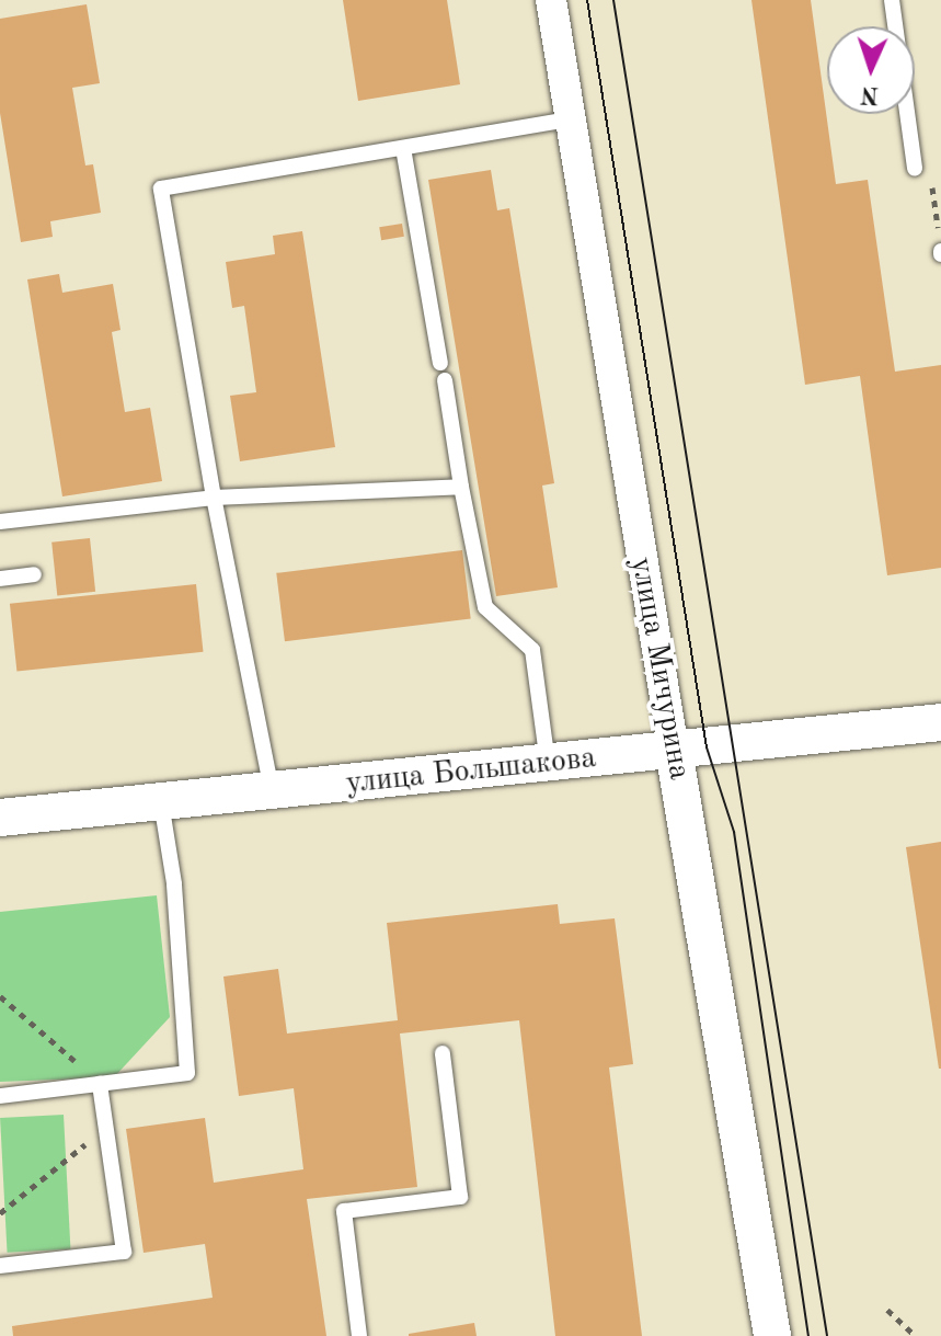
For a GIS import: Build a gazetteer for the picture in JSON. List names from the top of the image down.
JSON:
{
  "streets": {
    "street": ["улица Мичурина", "улица Большакова"]
  },
  "crossings": [
    ["улица Мичурина", "улица Большакова"]
  ],
  "north": "bottom"
}
